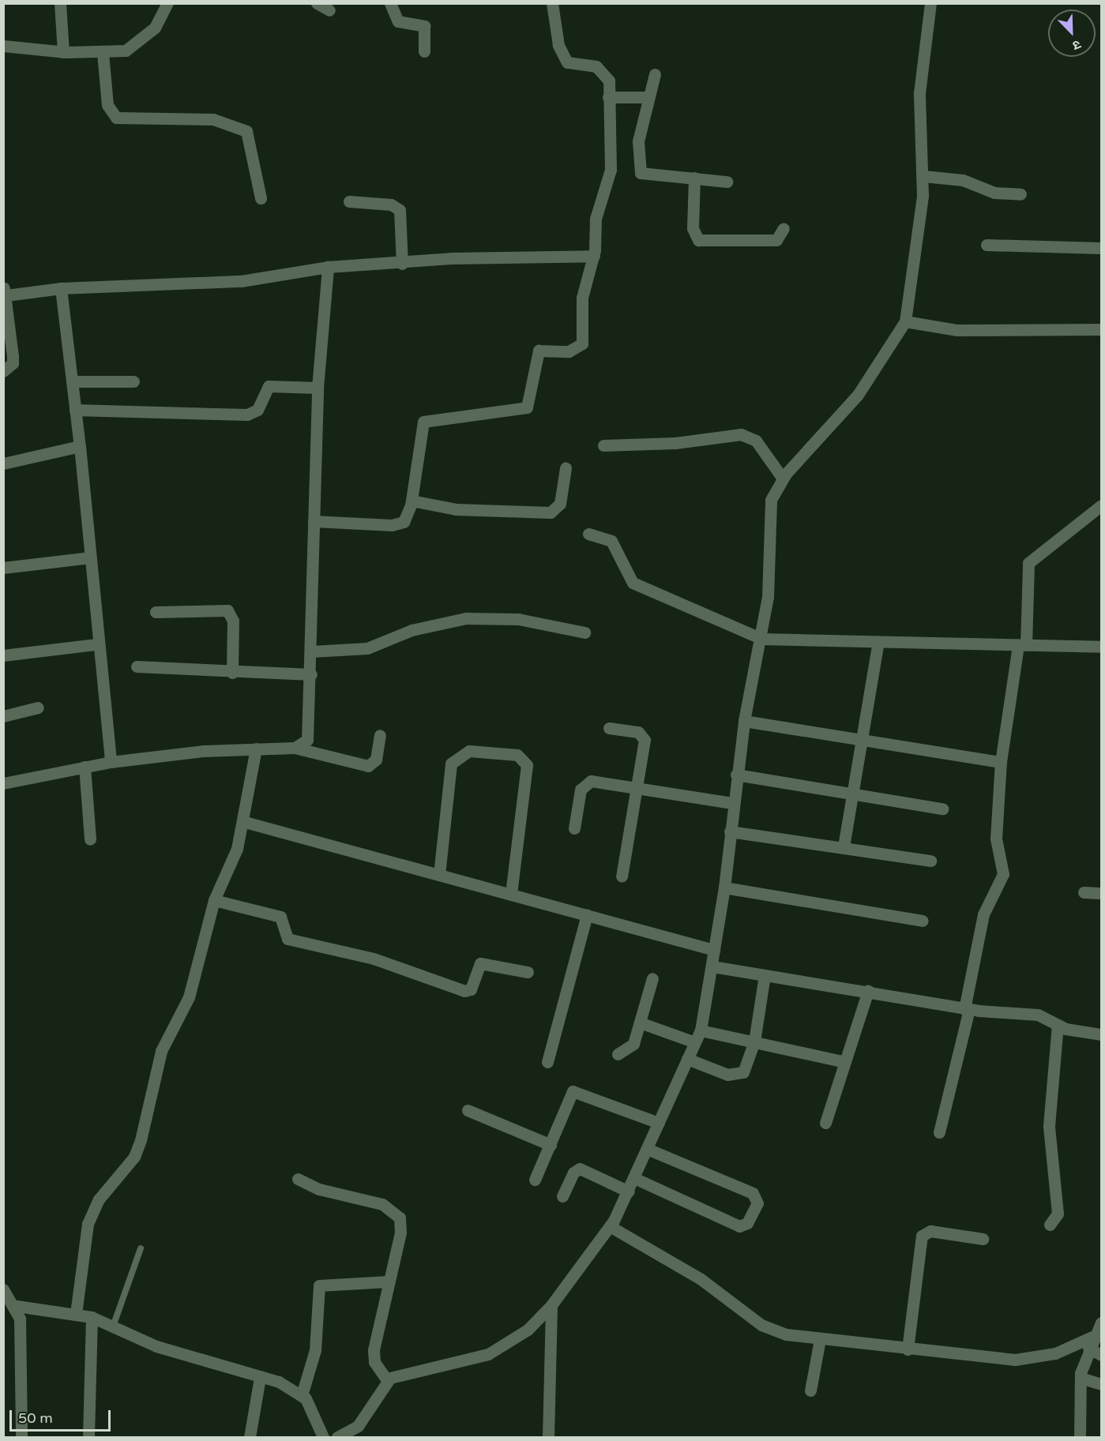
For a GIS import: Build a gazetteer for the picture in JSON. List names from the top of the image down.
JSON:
{
  "scale_bar": "50 m",
  "north": "bottom right"
}
